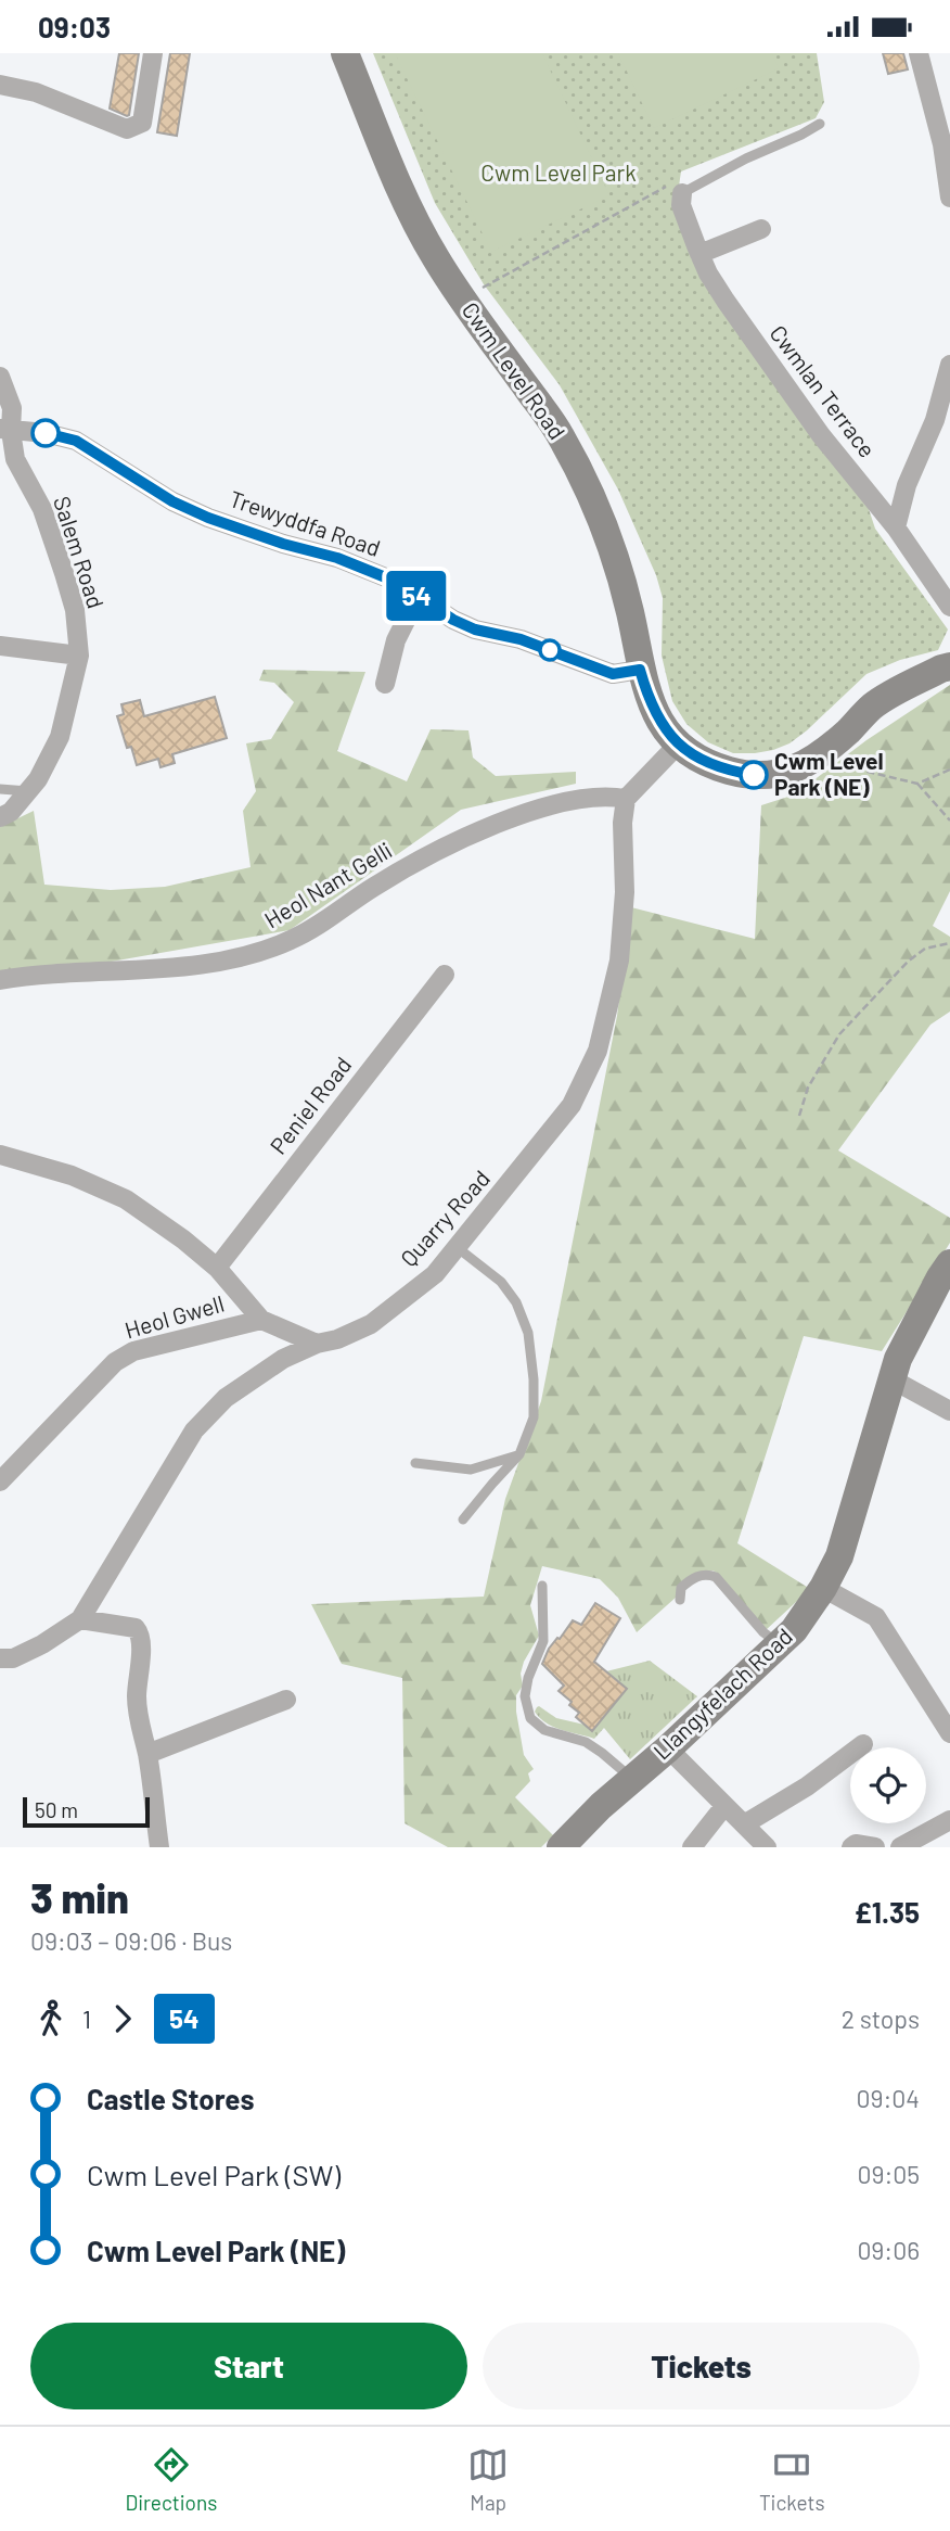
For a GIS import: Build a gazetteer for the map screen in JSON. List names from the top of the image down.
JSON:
{
  "streets": {
    "street": [
      "Cwm Level Road",
      "Cwmlan Terrace",
      "Trewyddfa Road",
      "Salem Road",
      "Heol Nant Gelli",
      "Peniel Road",
      "Quarry Road",
      "Heol Gwell",
      "Llangyfelach Road"
    ]
  },
  "crossings": [
    ["Cwm Level Road", "Trewyddfa Road"],
    ["Trewyddfa Road", "Salem Road"],
    ["Heol Nant Gelli", "Quarry Road"]
  ],
  "parks": ["Cwm Level Park"],
  "places": ["Cwm Level Park (NE)"],
  "lines": ["bus line 54"],
  "scale_bar": "50 m",
  "page": {
    "status": "09:03",
    "on_map": "54",
    "scale": "50 m",
    "heading": ["3 min", "09:03 – 09:06 · Bus", "£1.35"],
    "legs": ["1", "54", "2 stops"],
    "list": [
      {
        "name": "Castle Stores",
        "value": "09:04"
      },
      {
        "name": "Cwm Level Park (SW)",
        "value": "09:05"
      },
      {
        "name": "Cwm Level Park (NE)",
        "value": "09:06"
      }
    ],
    "buttons": ["Start", "Tickets"],
    "tabs": ["Directions", "Map", "Tickets"]
  }
}
